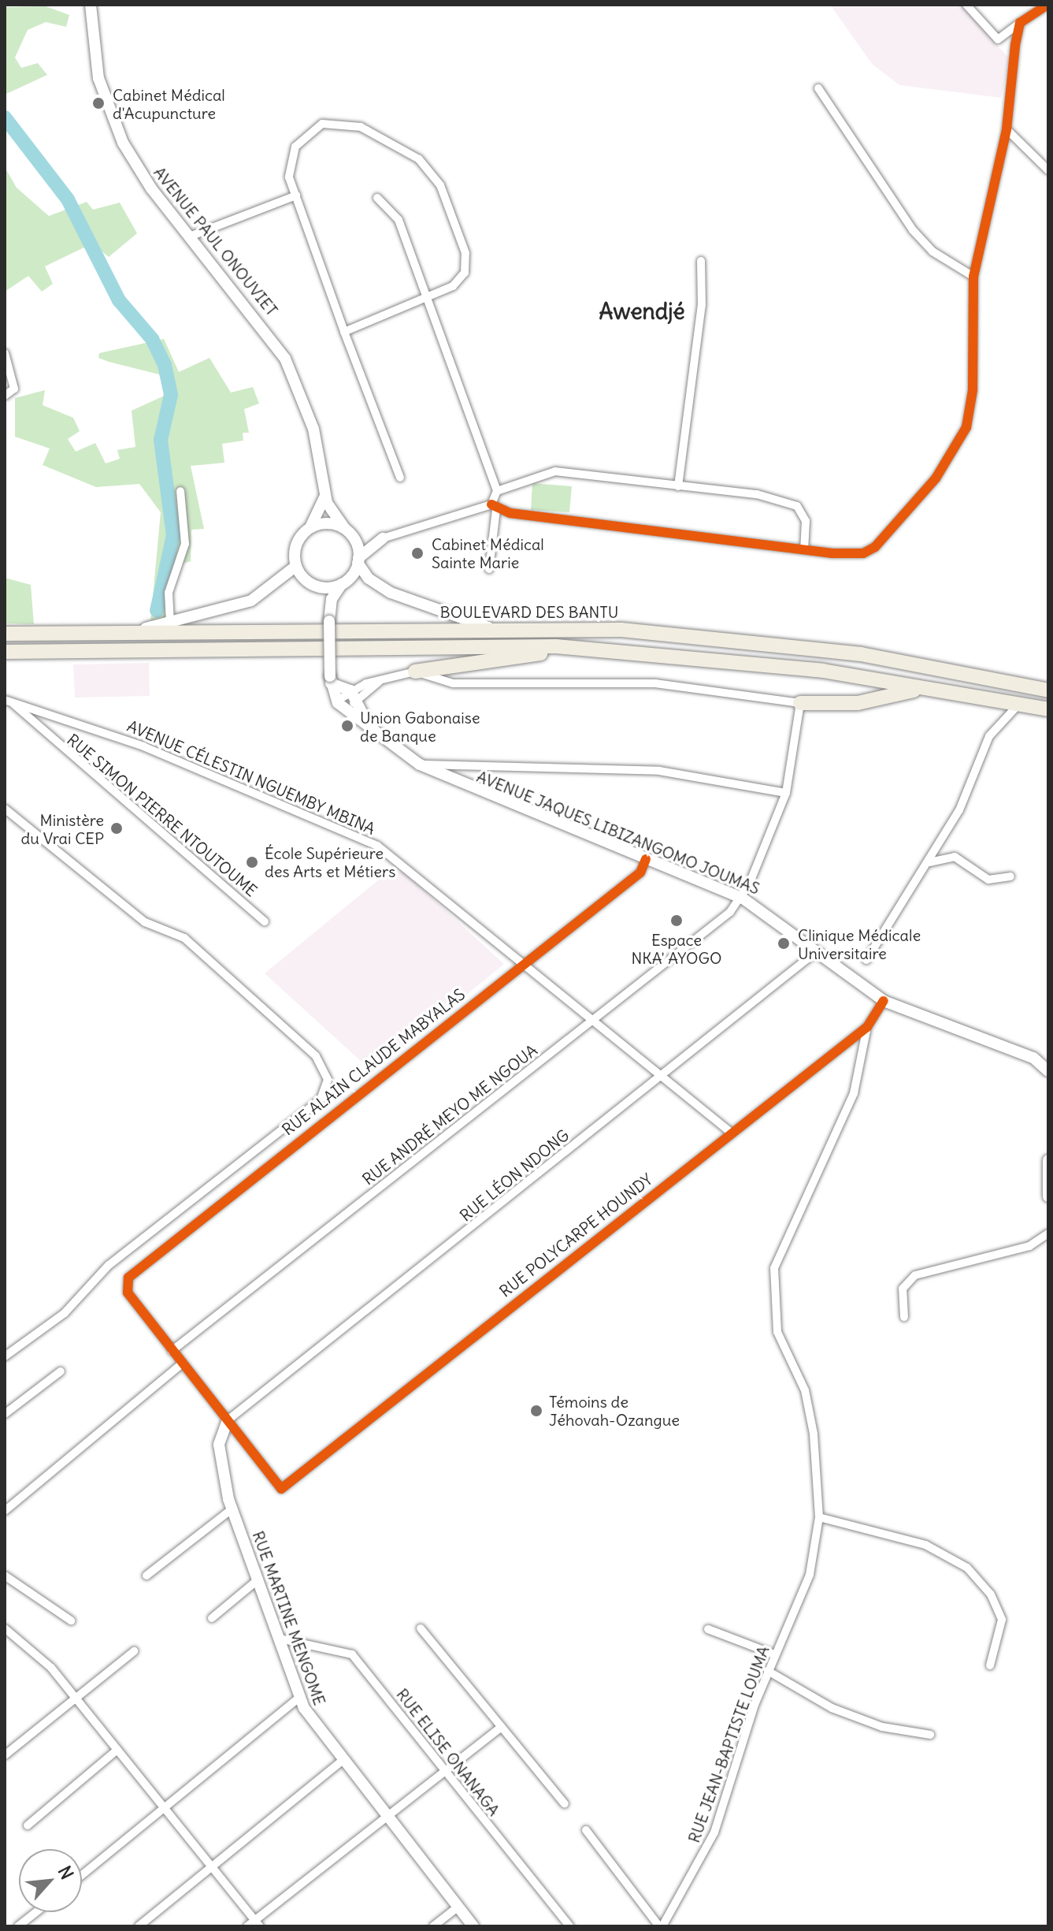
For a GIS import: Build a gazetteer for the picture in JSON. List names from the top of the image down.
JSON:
{
  "streets": {
    "highway": ["BOULEVARD DES BANTU"],
    "main road": ["AVENUE PAUL ONOUVIET", "AVENUE JAQUES LIBIZANGOMO JOUMAS", "RUE MARTINE MENGOME"],
    "street": [
      "AVENUE CÉLESTIN NGUEMBY MBINA",
      "RUE SIMON PIERRE NTOUTOUME",
      "RUE ALAIN CLAUDE MABYALAS",
      "RUE ANDRÉ MEYO ME NGOUA",
      "RUE LÉON NDONG",
      "RUE POLYCARPE HOUNDY",
      "RUE JEAN-BAPTISTE LOUMA",
      "RUE ELISE ONANAGA"
    ]
  },
  "crossings": [
    ["AVENUE CÉLESTIN NGUEMBY MBINA", "RUE SIMON PIERRE NTOUTOUME"],
    ["AVENUE CÉLESTIN NGUEMBY MBINA", "RUE ALAIN CLAUDE MABYALAS"],
    ["AVENUE CÉLESTIN NGUEMBY MBINA", "RUE ANDRÉ MEYO ME NGOUA"],
    ["AVENUE CÉLESTIN NGUEMBY MBINA", "RUE LÉON NDONG"],
    ["AVENUE CÉLESTIN NGUEMBY MBINA", "RUE POLYCARPE HOUNDY"],
    ["AVENUE JAQUES LIBIZANGOMO JOUMAS", "RUE ALAIN CLAUDE MABYALAS"],
    ["AVENUE JAQUES LIBIZANGOMO JOUMAS", "RUE ANDRÉ MEYO ME NGOUA"],
    ["AVENUE JAQUES LIBIZANGOMO JOUMAS", "RUE LÉON NDONG"],
    ["AVENUE JAQUES LIBIZANGOMO JOUMAS", "RUE POLYCARPE HOUNDY"],
    ["RUE ALAIN CLAUDE MABYALAS", "RUE ANDRÉ MEYO ME NGOUA"],
    ["RUE LÉON NDONG", "RUE POLYCARPE HOUNDY"],
    ["RUE LÉON NDONG", "RUE MARTINE MENGOME"],
    ["RUE POLYCARPE HOUNDY", "RUE MARTINE MENGOME"],
    ["RUE POLYCARPE HOUNDY", "RUE JEAN-BAPTISTE LOUMA"],
    ["RUE MARTINE MENGOME", "RUE ELISE ONANAGA"]
  ],
  "districts": ["Awendjé"],
  "places": [
    "Cabinet Médical d'Acupuncture",
    "Cabinet Médical Sainte Marie",
    "Union Gabonaise de Banque",
    "Ministère du Vrai CEP",
    "École Supérieure des Arts et Métiers",
    "Espace NKA' AYOGO",
    "Clinique Médicale Universitaire",
    "Témoins de Jéhovah-Ozangue"
  ],
  "north": "top right"
}
